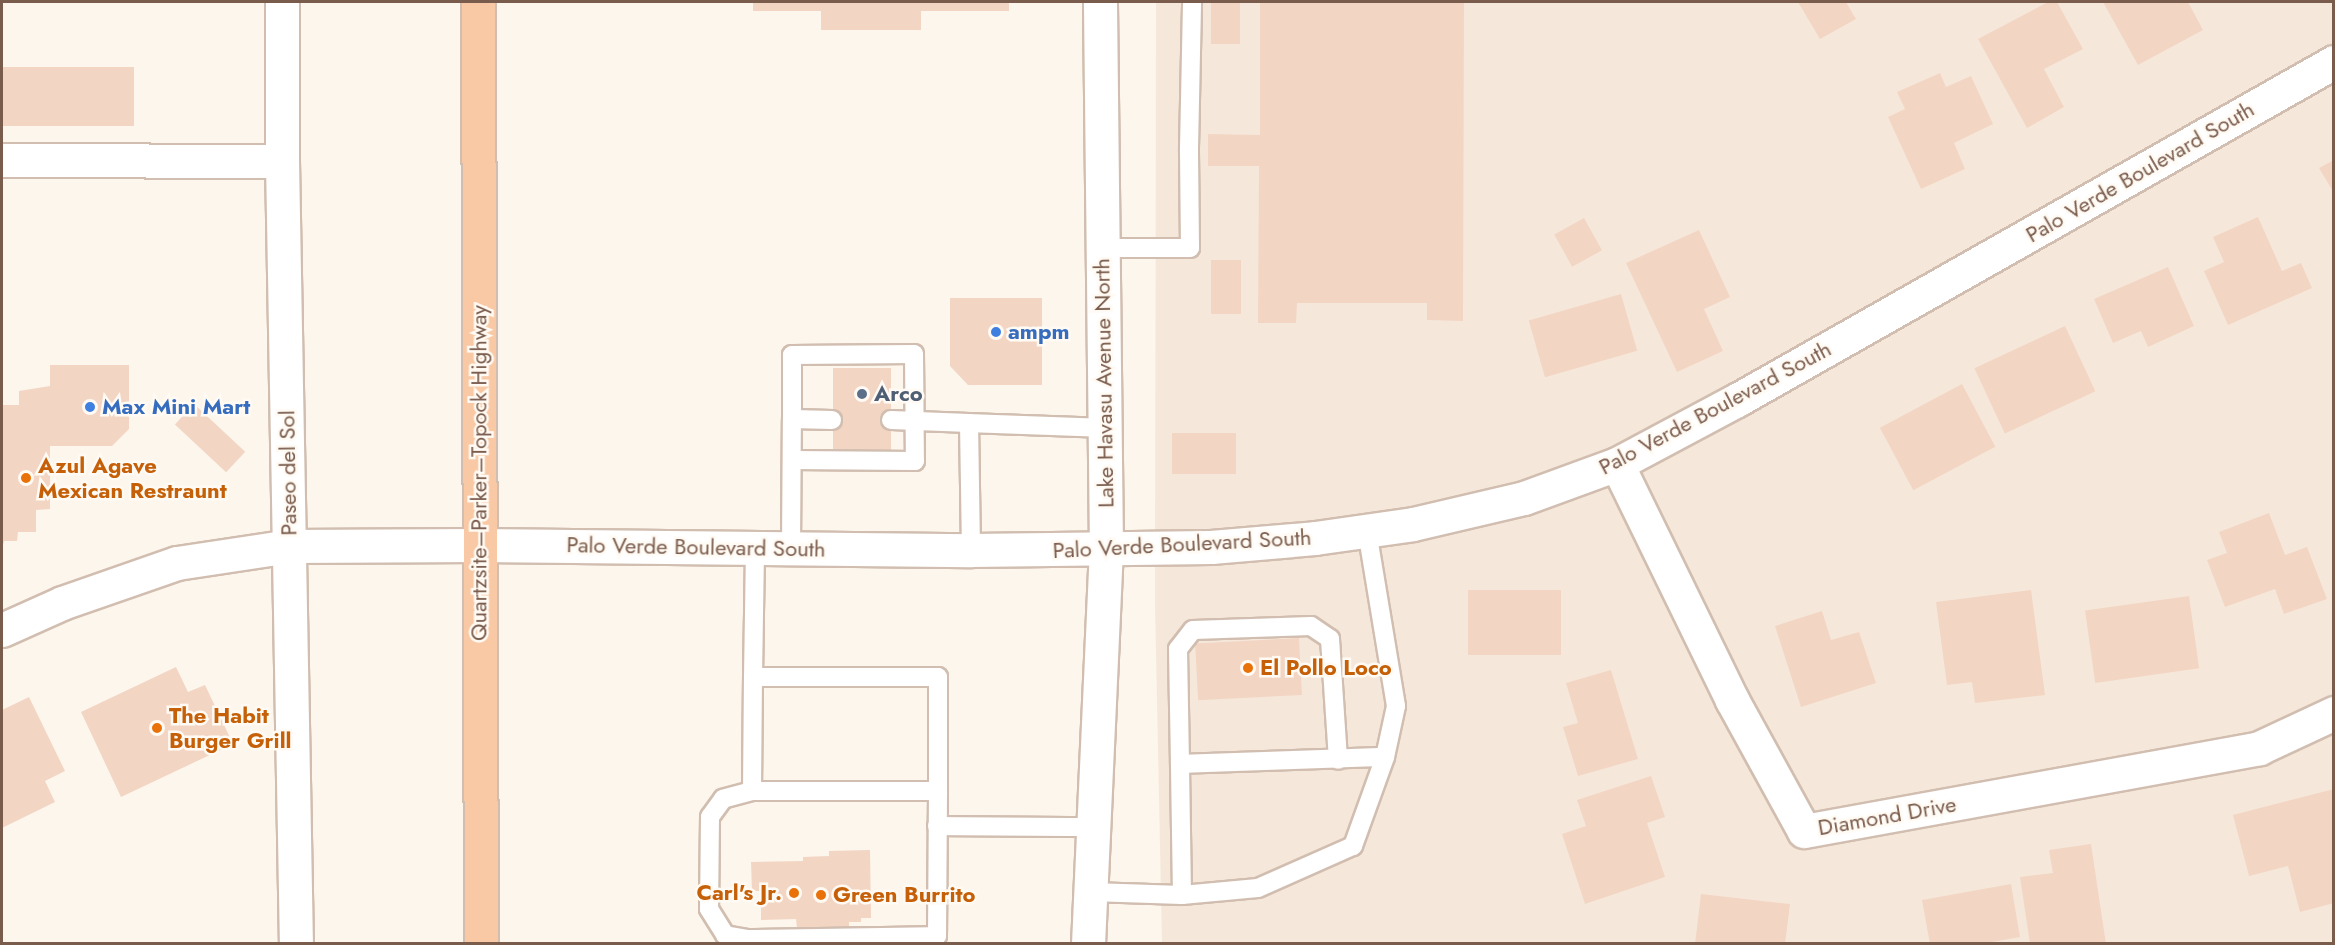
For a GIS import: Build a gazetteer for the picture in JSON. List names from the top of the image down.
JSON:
{
  "streets": {
    "highway": ["Quartzsite–Parker–Topock Highway"],
    "main road": [
      "Palo Verde Boulevard South",
      "Lake Havasu Avenue North",
      "Paseo del Sol",
      "Diamond Drive"
    ]
  },
  "crossings": [
    ["Palo Verde Boulevard South", "Lake Havasu Avenue North"],
    ["Palo Verde Boulevard South", "Paseo del Sol"],
    ["Palo Verde Boulevard South", "Quartzsite–Parker–Topock Highway"],
    ["Palo Verde Boulevard South", "Diamond Drive"]
  ],
  "places": [
    "ampm",
    "Arco",
    "Max Mini Mart",
    "Azul Agave Mexican Restraunt",
    "El Pollo Loco",
    "The Habit Burger Grill",
    "Carl's Jr.",
    "Green Burrito"
  ]
}
